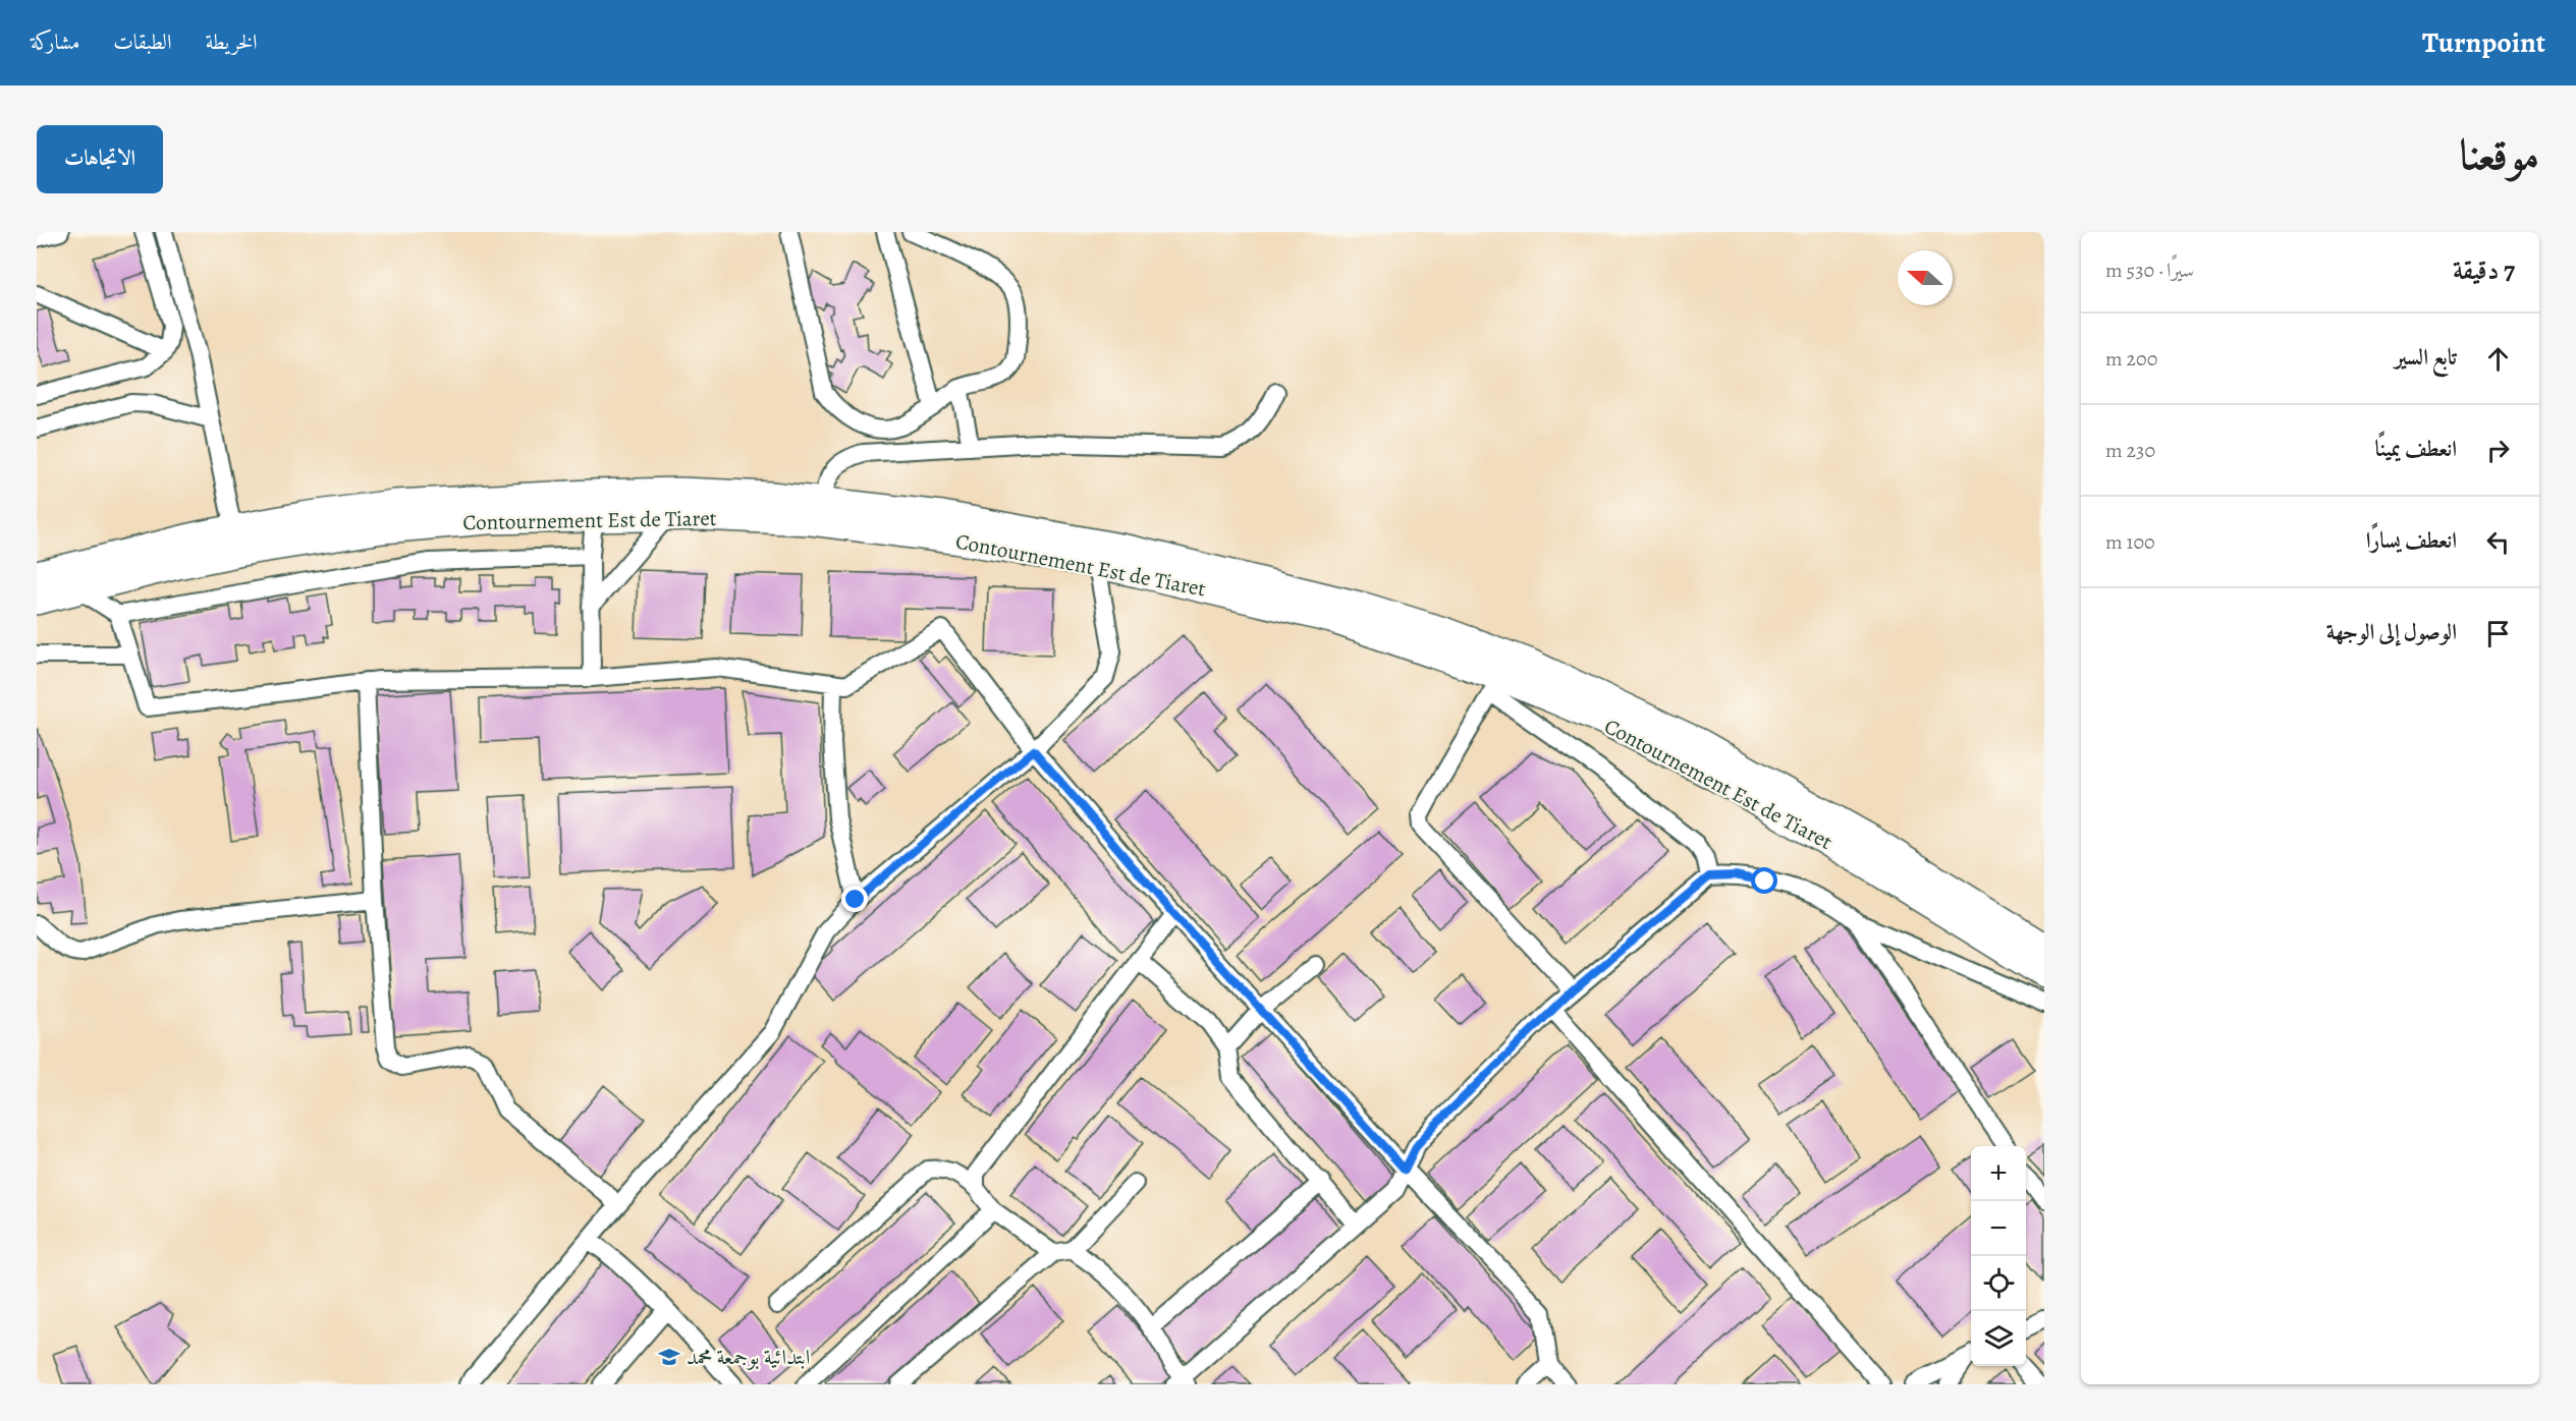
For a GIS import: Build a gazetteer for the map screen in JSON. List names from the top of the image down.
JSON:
{
  "streets": {
    "highway": ["Contournement Est de Tiaret"]
  },
  "places": {
    "school or university": ["ابتدائية بوجمعة محمد"]
  },
  "north": "left",
  "page": {
    "header": "Turnpoint",
    "nav": ["الخريطة", "الطبقات", "مشاركة"],
    "title": "موقعنا",
    "buttons": "الاتجاهات",
    "heading": ["7 دقيقة", "سيرًا · 530 m"],
    "list": [
      ["تابع السير", "200 m"],
      ["انعطف يمينًا", "230 m"],
      ["انعطف يسارًا", "100 m"],
      "الوصول إلى الوجهة"
    ],
    "map_buttons": ["+", "−"]
  }
}
